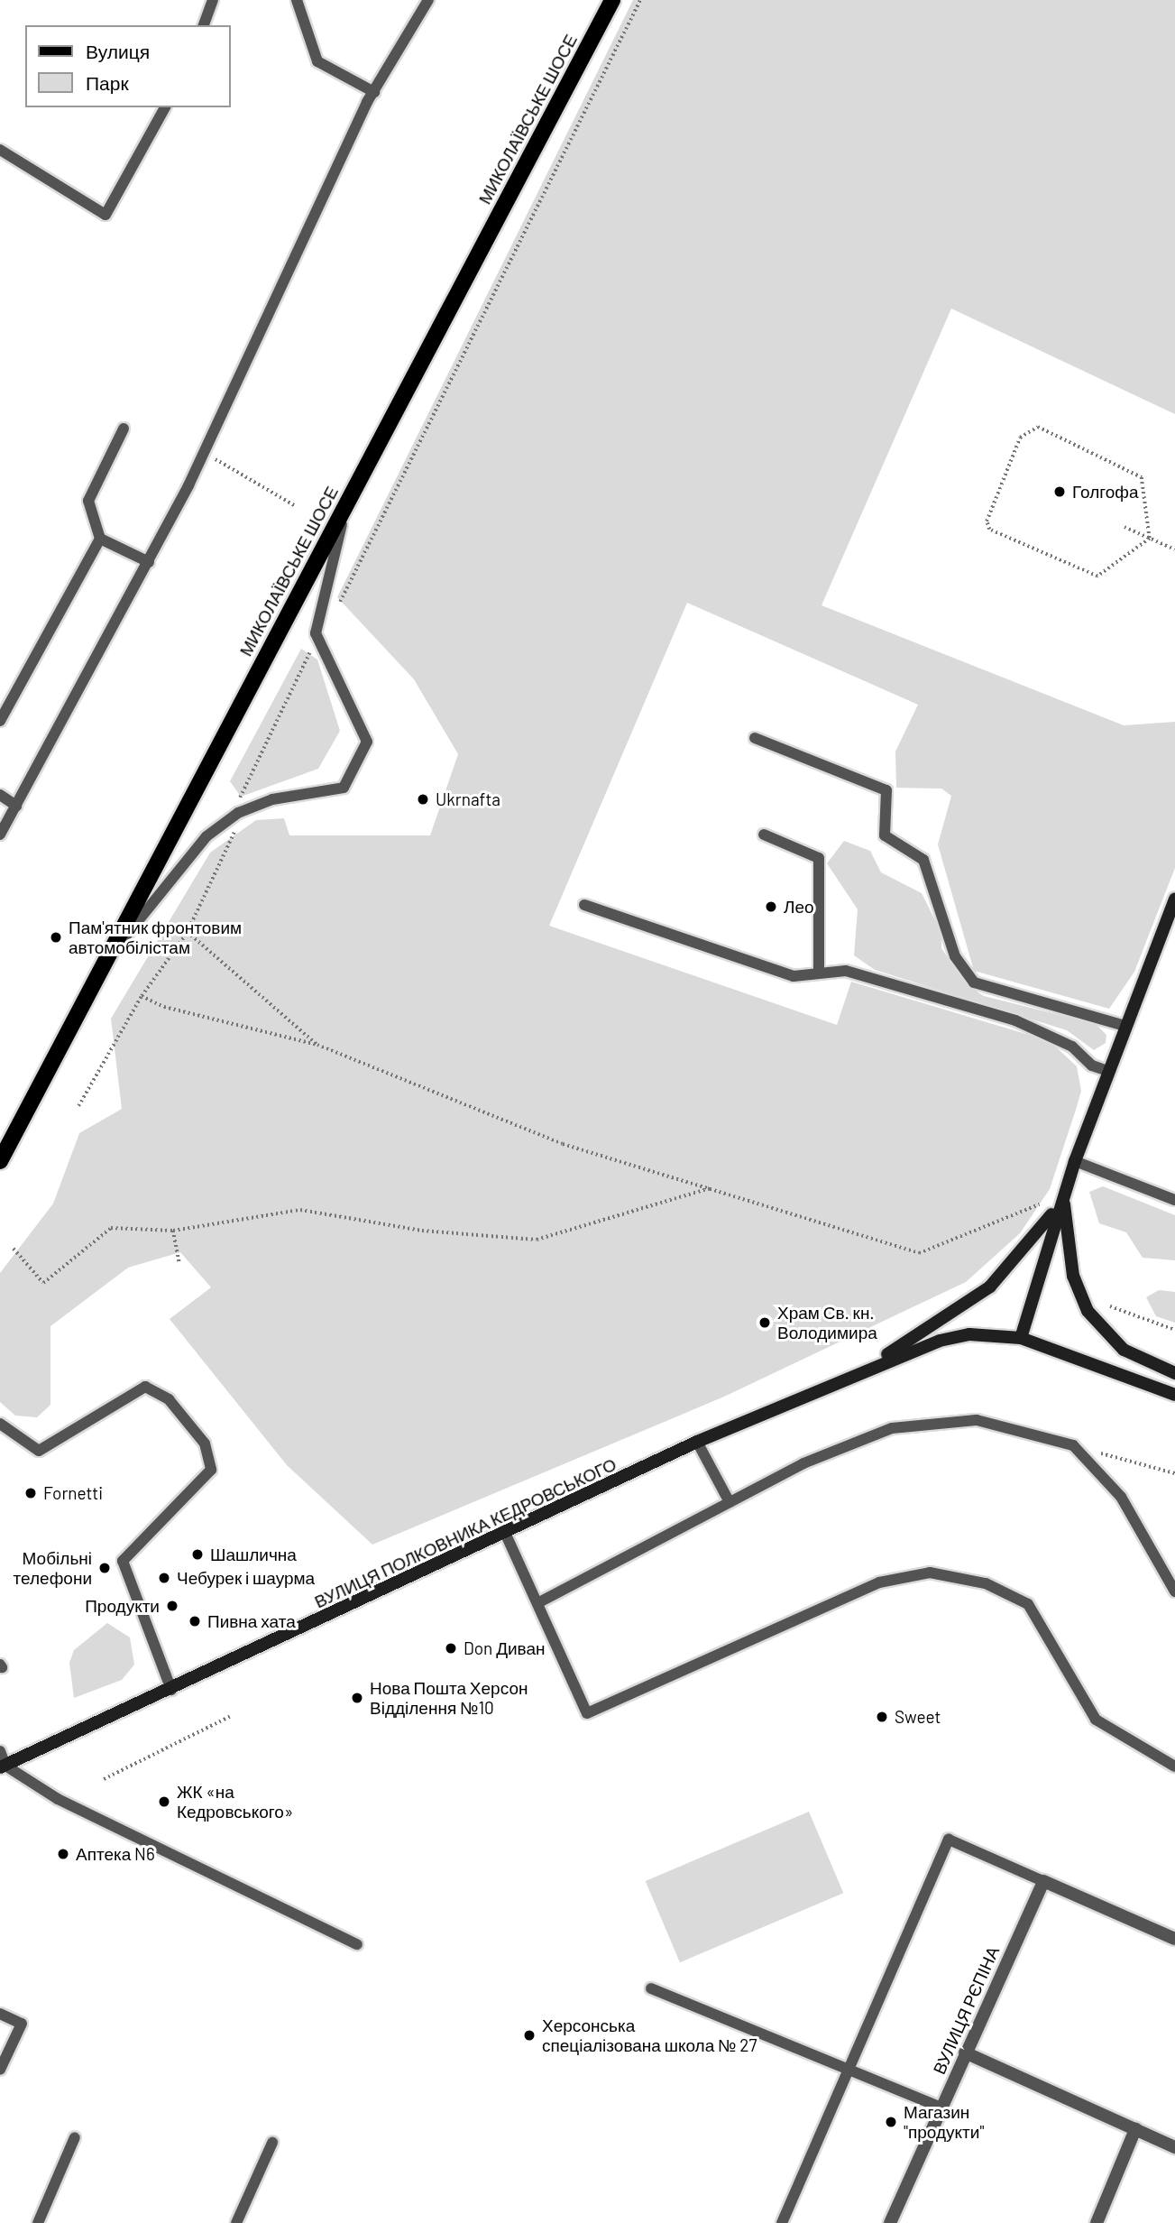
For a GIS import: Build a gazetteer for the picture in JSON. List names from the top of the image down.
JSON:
{
  "streets": {
    "main road": ["МИКОЛАЇВСЬКЕ ШОСЕ"],
    "street": ["ВУЛИЦЯ ПОЛКОВНИКА КЕДРОВСЬКОГО", "ВУЛИЦЯ РЄПІНА"]
  },
  "places": [
    "Голгофа",
    "Ukrnafta",
    "Лео",
    "Пам'ятник фронтовим автомобілістам",
    "Храм Св. кн. Володимира",
    "Fornetti",
    "Шашлична",
    "Мобільні телефони",
    "Чебурек і шаурма",
    "Продукти",
    "Пивна хата",
    "Don Диван",
    "Нова Пошта Херсон Відділення №10",
    "Sweet",
    "ЖК «на Кедровського»",
    "Аптека N6",
    "Херсонська спеціалізована школа № 27",
    "Магазин \"продукти\""
  ],
  "legend": ["Вулиця", "Парк"]
}
